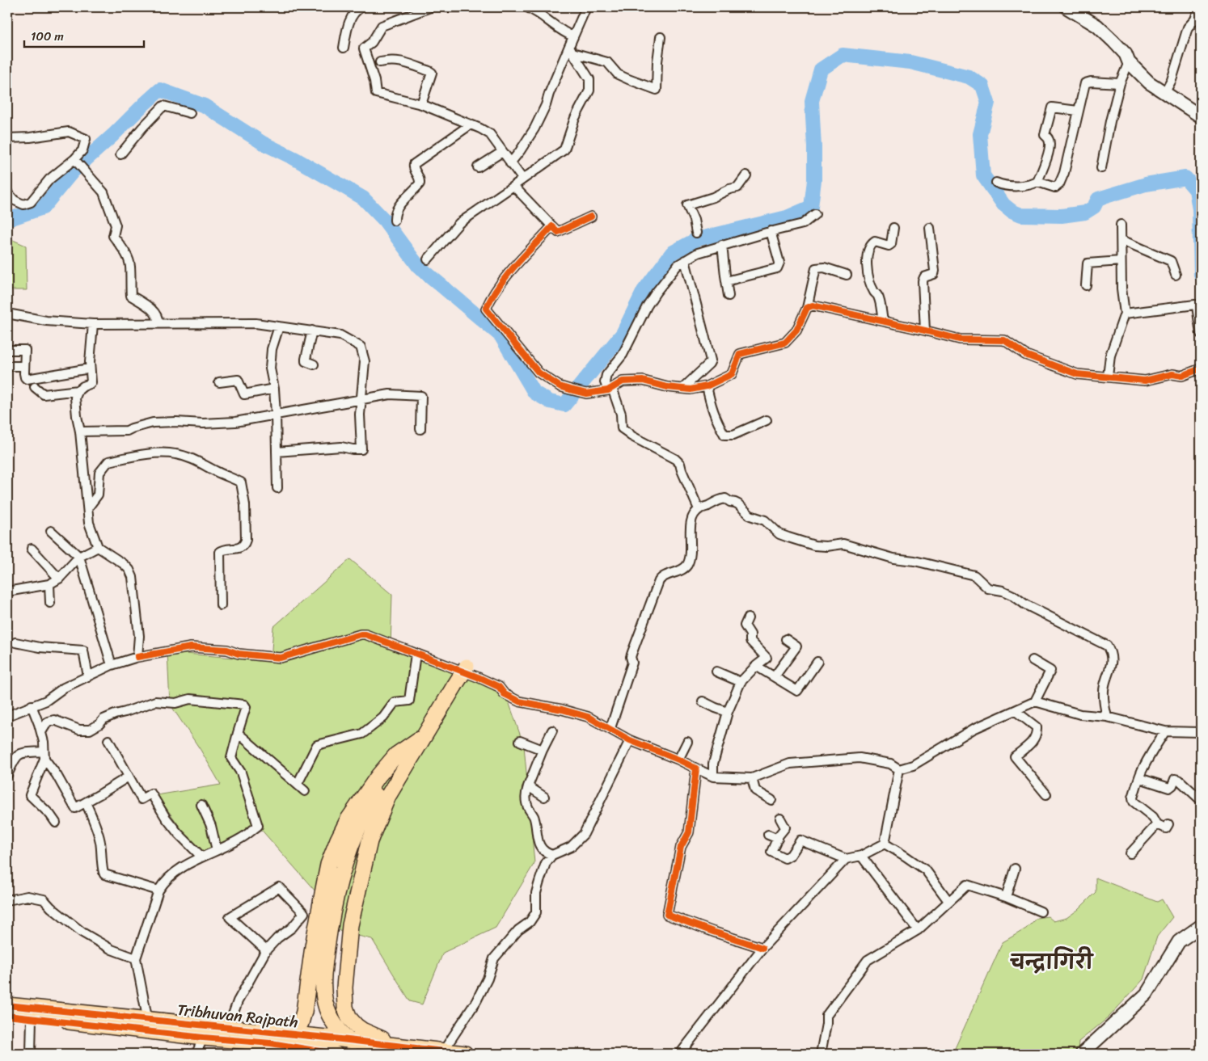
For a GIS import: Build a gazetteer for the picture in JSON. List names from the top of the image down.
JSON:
{
  "streets": {
    "highway": ["Tribhuvan Rajpath"]
  },
  "districts": ["चन्द्रागिरी"],
  "scale_bar": "100 m"
}
